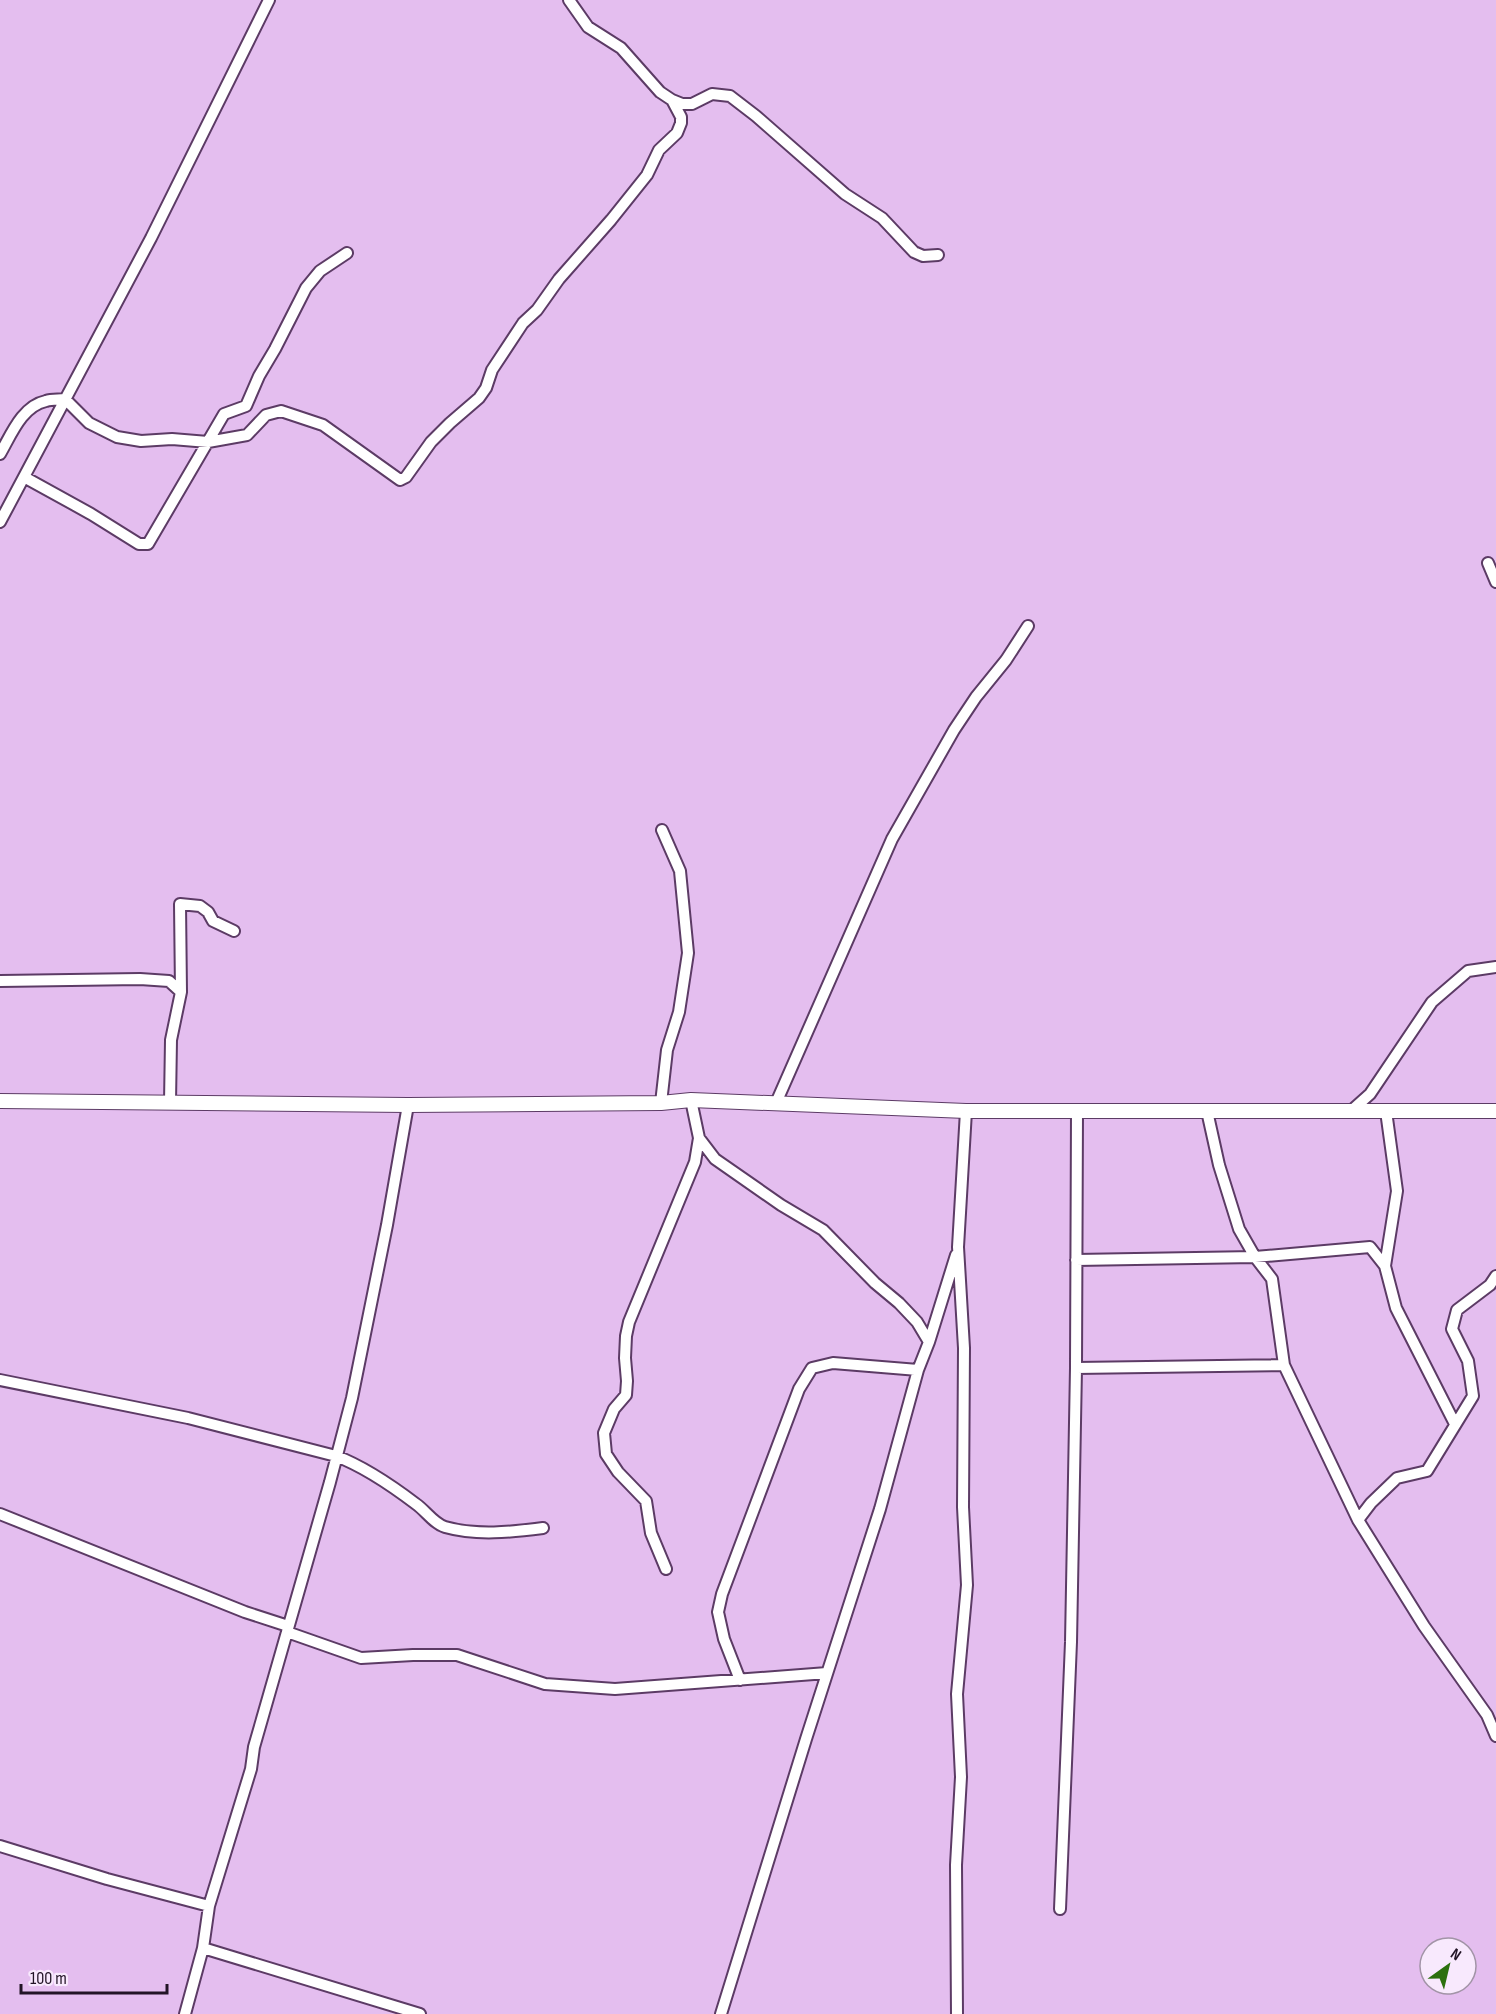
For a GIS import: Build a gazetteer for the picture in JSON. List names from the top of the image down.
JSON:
{
  "scale_bar": "100 m",
  "north": "top right"
}
